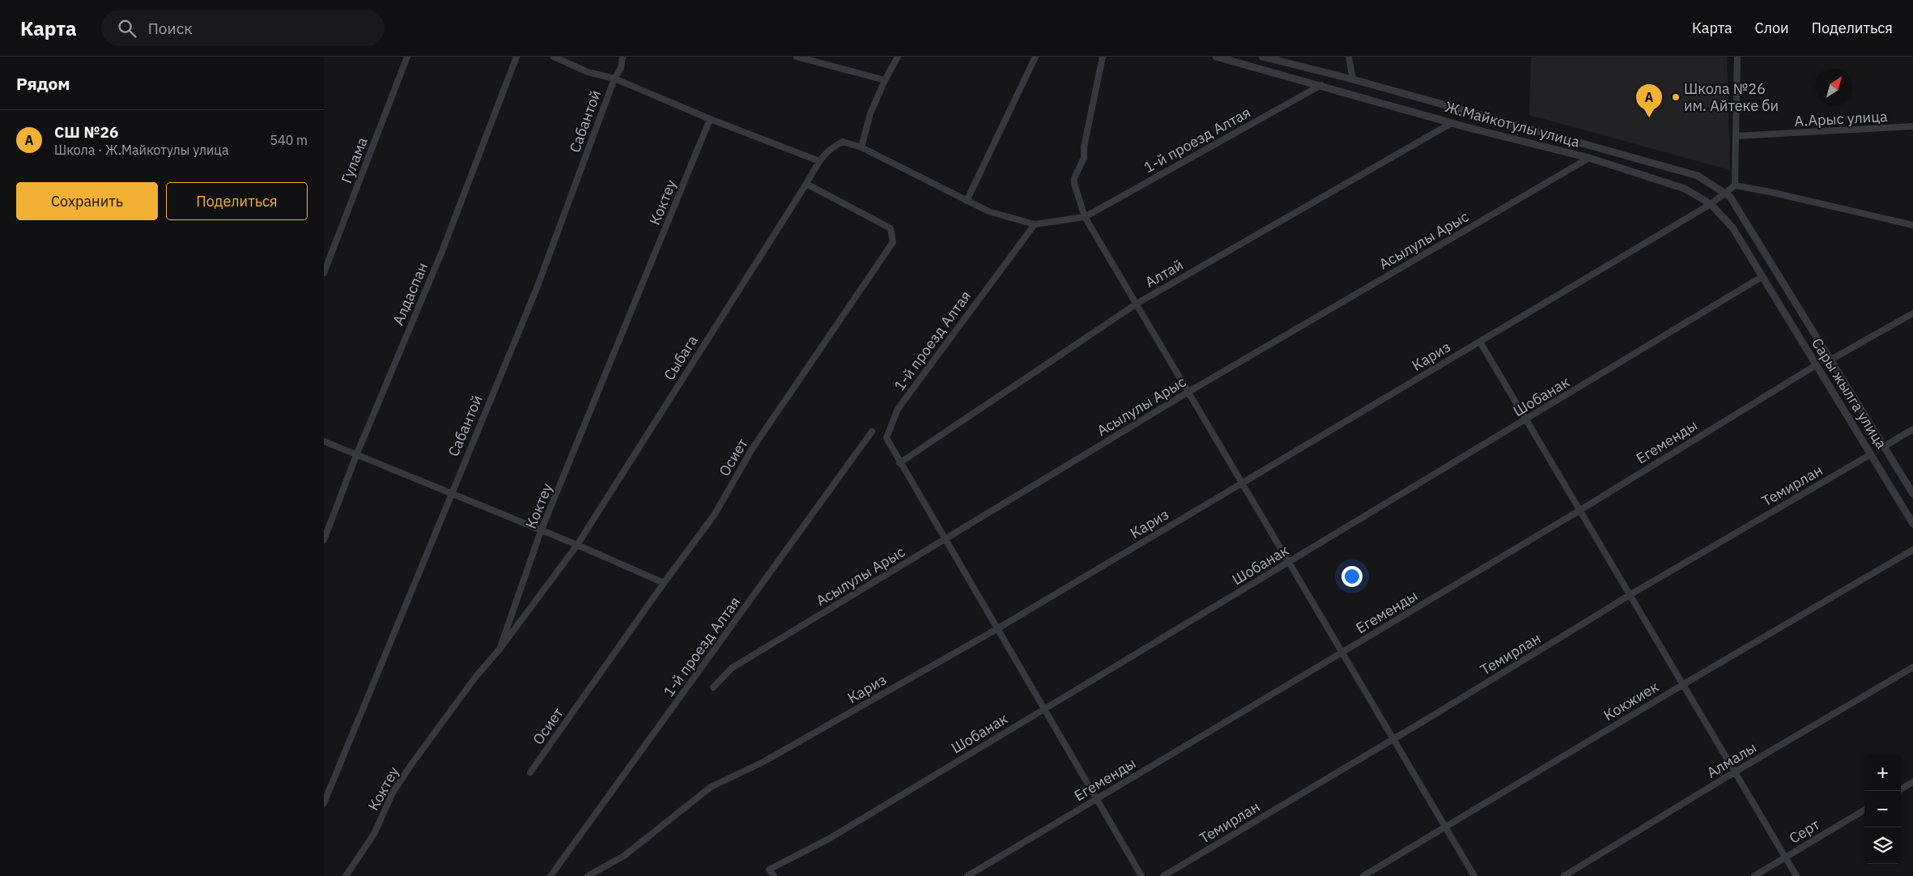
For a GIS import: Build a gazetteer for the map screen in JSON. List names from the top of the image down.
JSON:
{
  "streets": {
    "street": [
      "А.Арыс улица",
      "Сабантой",
      "Ж.Майкотулы улица",
      "1-й проезд Алтая",
      "Гулама",
      "Коктеу",
      "Асылулы Арыс",
      "Алтай",
      "Алдаспан",
      "Кариз",
      "Сыбага",
      "Сары жылга улица",
      "Шобанак",
      "Егеменды",
      "Осиет",
      "Темирлан",
      "Кокжиек",
      "Алмалы",
      "Серт"
    ]
  },
  "crossings": [
    ["Ж.Майкотулы улица", "1-й проезд Алтая"],
    ["Ж.Майкотулы улица", "Асылулы Арыс"],
    ["Ж.Майкотулы улица", "Алтай"],
    ["Ж.Майкотулы улица", "Кариз"],
    ["Ж.Майкотулы улица", "Сары жылга улица"],
    ["Ж.Майкотулы улица", "Шобанак"],
    ["1-й проезд Алтая", "Алтай"],
    ["Коктеу", "Сыбага"],
    ["Сыбага", "Осиет"],
    ["Сары жылга улица", "Шобанак"],
    ["Сары жылга улица", "Егеменды"],
    ["Сары жылга улица", "Темирлан"]
  ],
  "places": ["Школа №26 им. Айтеке би"],
  "north": "top right",
  "page": {
    "header": "Карта",
    "search": "Поиск",
    "nav": ["Карта", "Слои", "Поделиться"],
    "heading": "Рядом",
    "pins": "A",
    "list": [
      {
        "mark": "A",
        "name": "СШ №26",
        "note": "Школа · Ж.Майкотулы улица",
        "value": "540 m"
      }
    ],
    "buttons": ["Сохранить", "Поделиться"],
    "map_buttons": ["+", "−"]
  }
}
